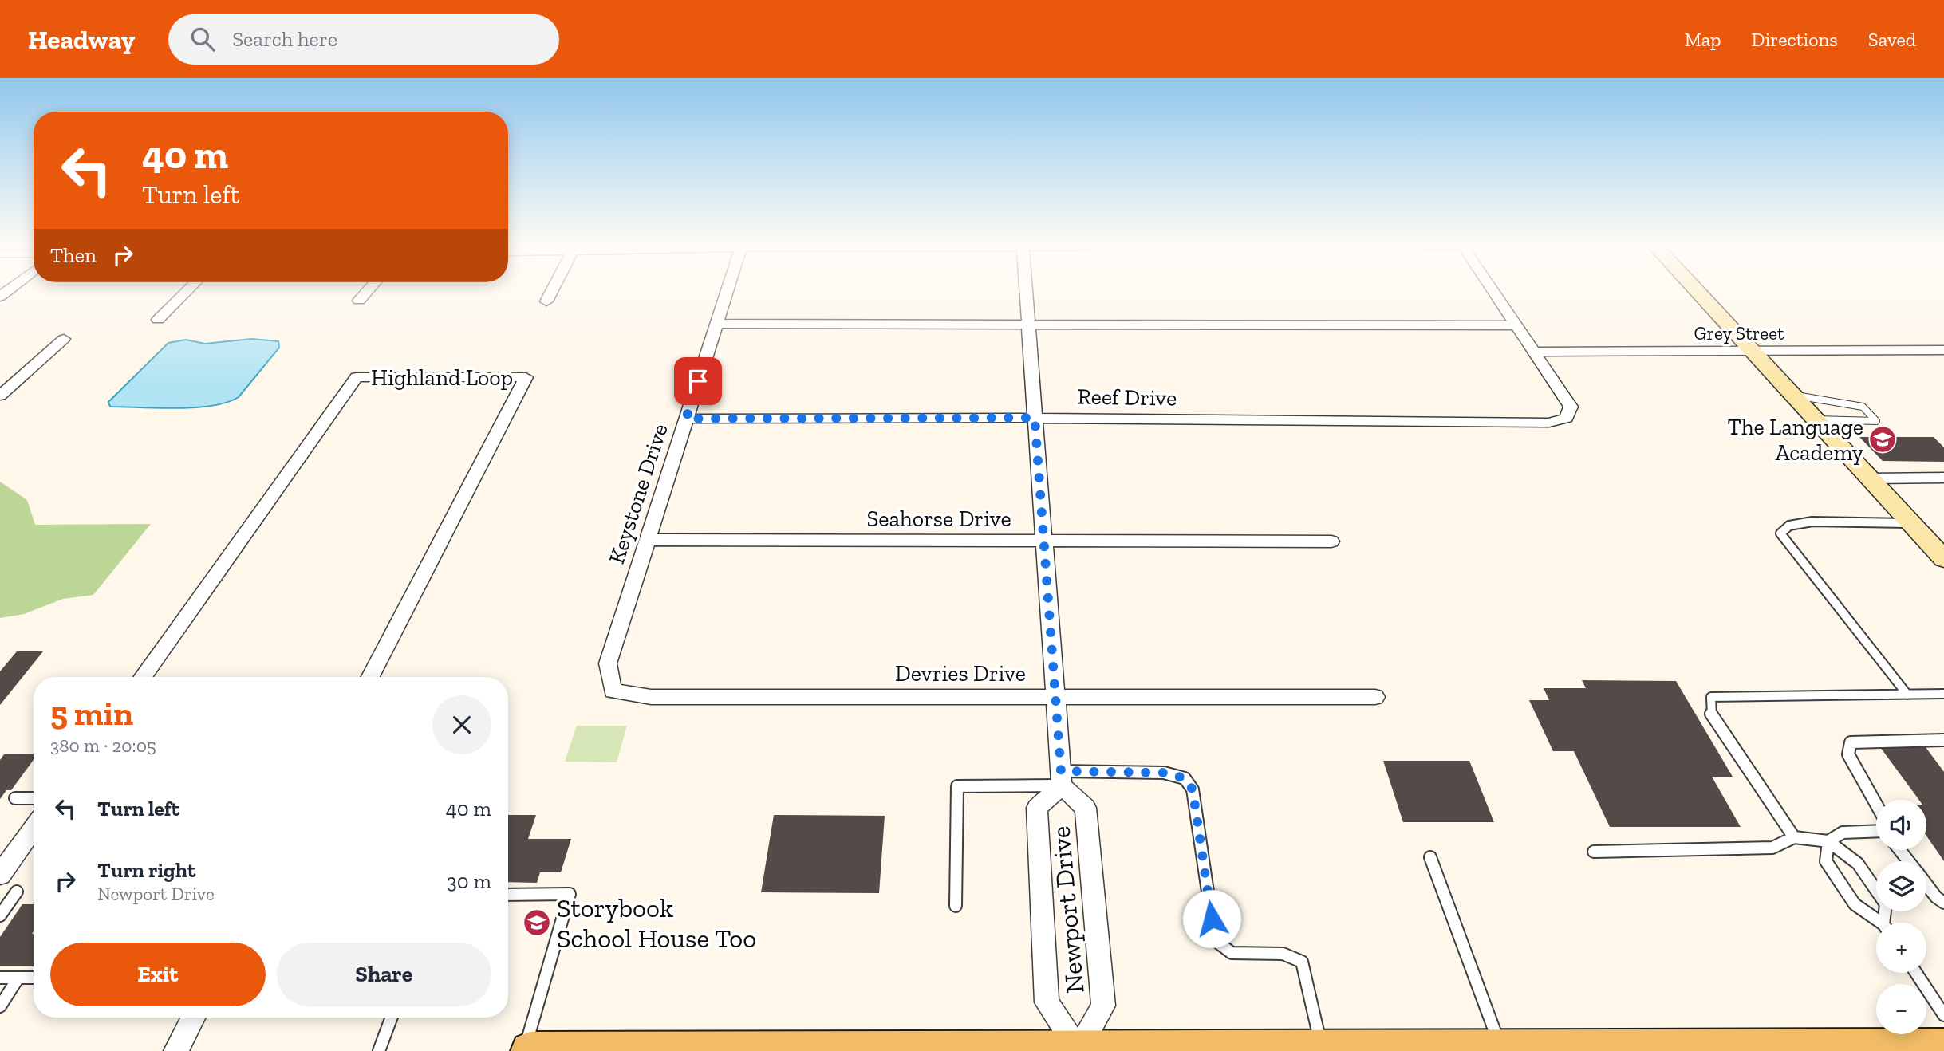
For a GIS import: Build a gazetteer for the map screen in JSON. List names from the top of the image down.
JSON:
{
  "streets": {
    "street": [
      "Grey Street",
      "Highland Loop",
      "Reef Drive",
      "Keystone Drive",
      "Seahorse Drive",
      "Devries Drive",
      "Newport Drive"
    ]
  },
  "crossings": [
    ["Grey Street", "Reef Drive"],
    ["Reef Drive", "Keystone Drive"],
    ["Keystone Drive", "Seahorse Drive"],
    ["Keystone Drive", "Devries Drive"]
  ],
  "places": {
    "school or university": ["The Language Academy", "Storybook School House Too"]
  },
  "page": {
    "header": "Headway",
    "search": "Search here",
    "nav": ["Map", "Directions", "Saved"],
    "turn": ["40 m", "Turn left"],
    "then": "Then",
    "heading": ["5 min", "380 m · 20:05"],
    "list": [
      {
        "name": "Turn left",
        "value": "40 m"
      },
      {
        "name": "Turn right",
        "note": "Newport Drive",
        "value": "30 m"
      }
    ],
    "map_buttons": ["+", "−"],
    "buttons": ["Exit", "Share"]
  }
}
